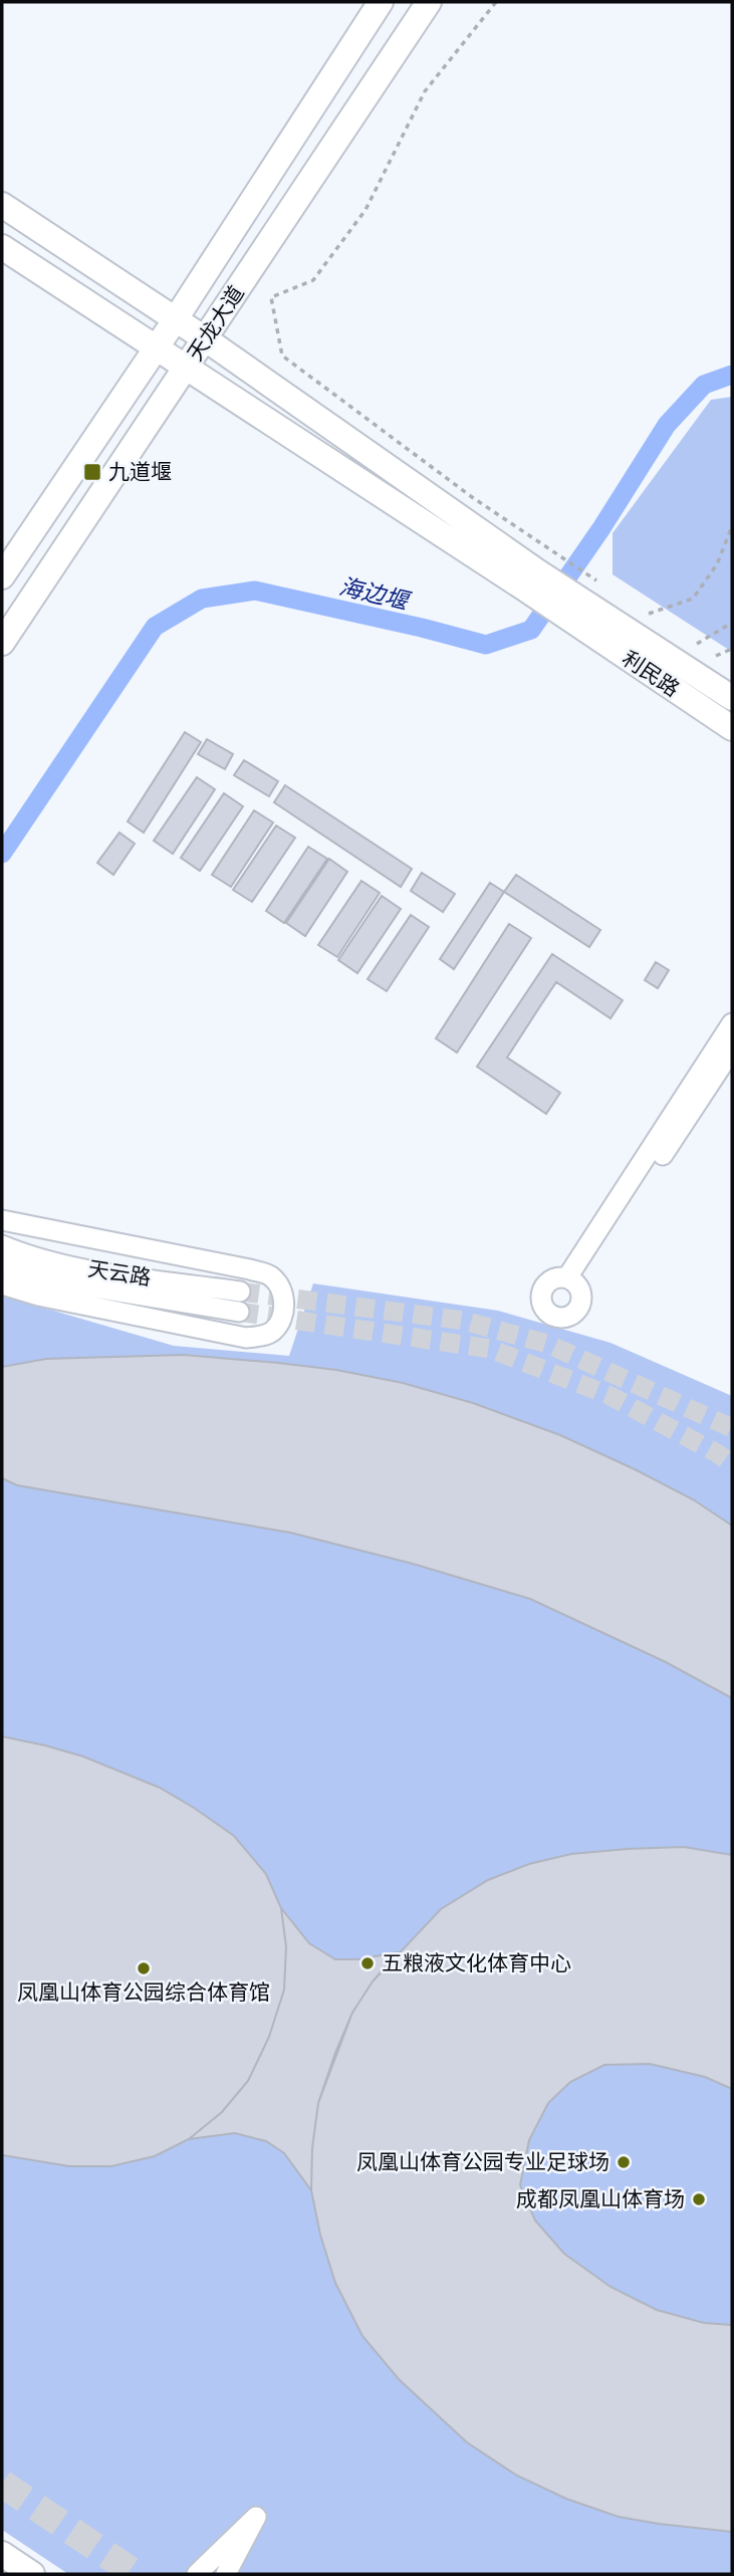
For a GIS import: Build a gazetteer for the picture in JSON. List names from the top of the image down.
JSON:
{
  "streets": {
    "main road": ["天龙大道", "利民路"],
    "street": ["天云路"]
  },
  "water": ["海边堰"],
  "places": {
    "transit": ["九道堰"],
    "other": [
      "五粮液文化体育中心",
      "凤凰山体育公园综合体育馆",
      "凤凰山体育公园专业足球场",
      "成都凤凰山体育场"
    ]
  }
}
